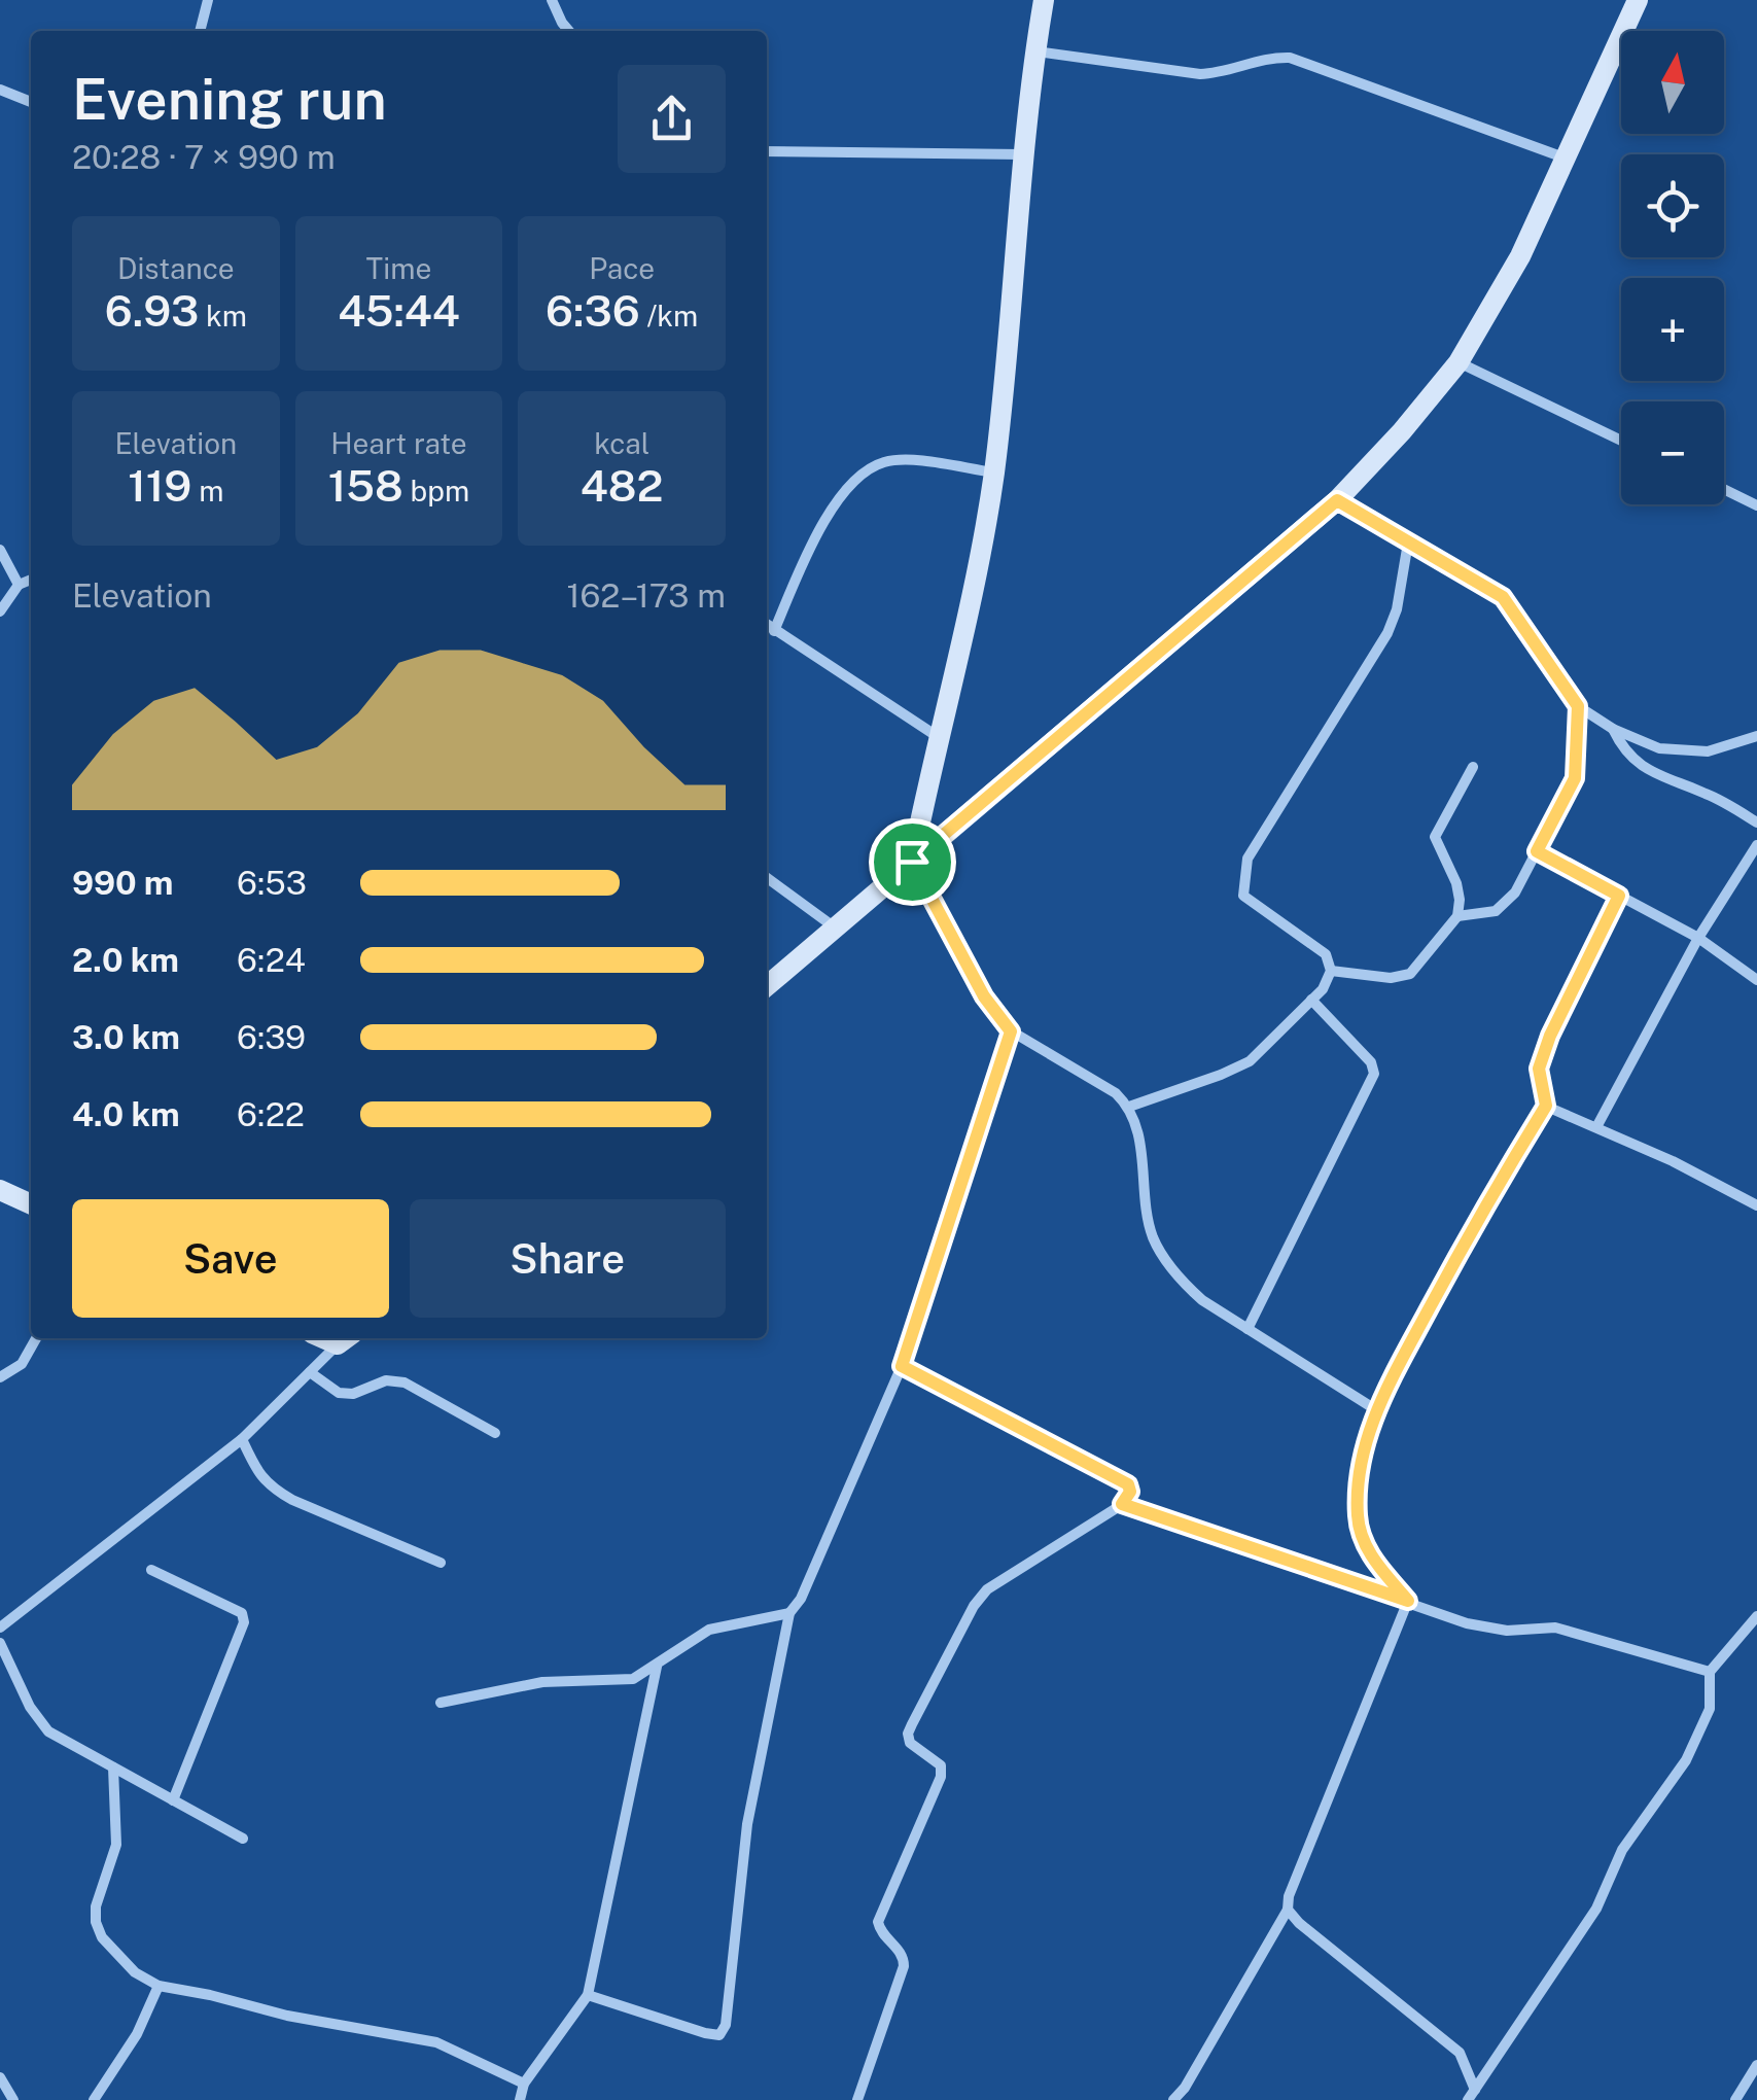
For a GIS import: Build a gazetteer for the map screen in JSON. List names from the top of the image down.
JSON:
{
  "north": "top",
  "page": {
    "map_buttons": ["+", "−"],
    "heading": ["Evening run", "20:28 · 7 × 990 m"],
    "stats": [
      ["Distance", "6.93 km"],
      ["Time", "45:44"],
      ["Pace", "6:36 /km"],
      ["Elevation", "119 m"],
      ["Heart rate", "158 bpm"],
      ["kcal", "482"]
    ],
    "chart": ["Elevation", "162–173 m"],
    "list": [
      {
        "name": "990 m",
        "note": "6:53"
      },
      {
        "name": "2.0 km",
        "note": "6:24"
      },
      {
        "name": "3.0 km",
        "note": "6:39"
      },
      {
        "name": "4.0 km",
        "note": "6:22"
      }
    ],
    "buttons": ["Save", "Share"]
  }
}
